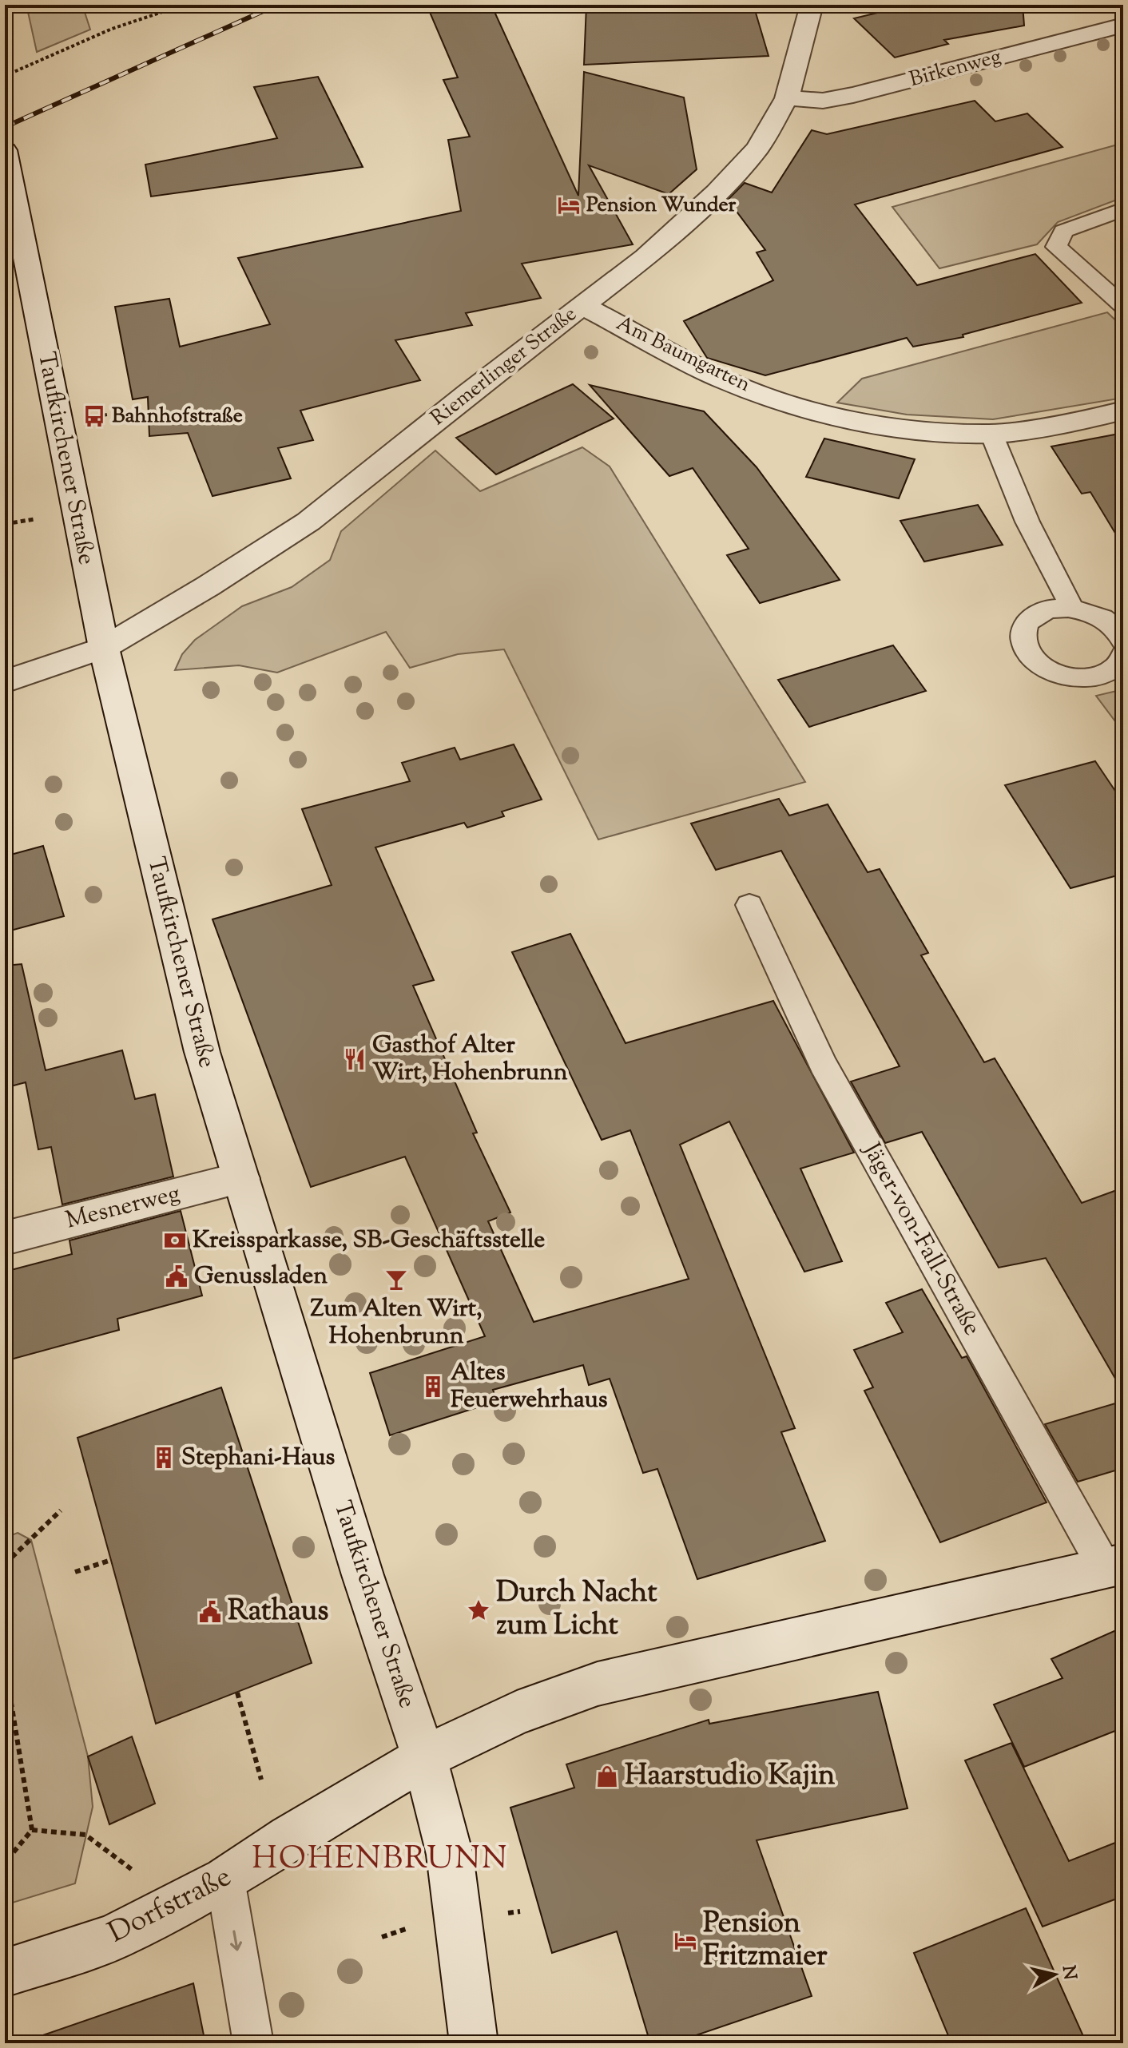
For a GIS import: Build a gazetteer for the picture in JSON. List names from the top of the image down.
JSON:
{
  "streets": {
    "street": [
      "Birkenweg",
      "Am Baumgarten",
      "Riemerlinger Straße",
      "Taufkirchener Straße",
      "Mesnerweg",
      "Jäger-von-Fall-Straße",
      "Dorfstraße"
    ]
  },
  "crossings": [
    ["Birkenweg", "Riemerlinger Straße"],
    ["Am Baumgarten", "Riemerlinger Straße"],
    ["Riemerlinger Straße", "Taufkirchener Straße"],
    ["Taufkirchener Straße", "Mesnerweg"],
    ["Taufkirchener Straße", "Jäger-von-Fall-Straße"],
    ["Taufkirchener Straße", "Dorfstraße"],
    ["Jäger-von-Fall-Straße", "Dorfstraße"]
  ],
  "districts": ["HOHENBRUNN"],
  "places": {
    "hotel": ["Pension Wunder", "Pension Fritzmaier"],
    "bus stop": ["Bahnhofstraße"],
    "restaurant": ["Gasthof Alter Wirt, Hohenbrunn"],
    "bank": ["Kreissparkasse, SB-Geschäftsstelle"],
    "public building": ["Genussladen", "Rathaus"],
    "bar": ["Zum Alten Wirt, Hohenbrunn"],
    "building": ["Altes Feuerwehrhaus", "Stephani-Haus"],
    "place": ["Durch Nacht zum Licht"],
    "shop": ["Haarstudio Kajin"]
  },
  "north": "right"
}
